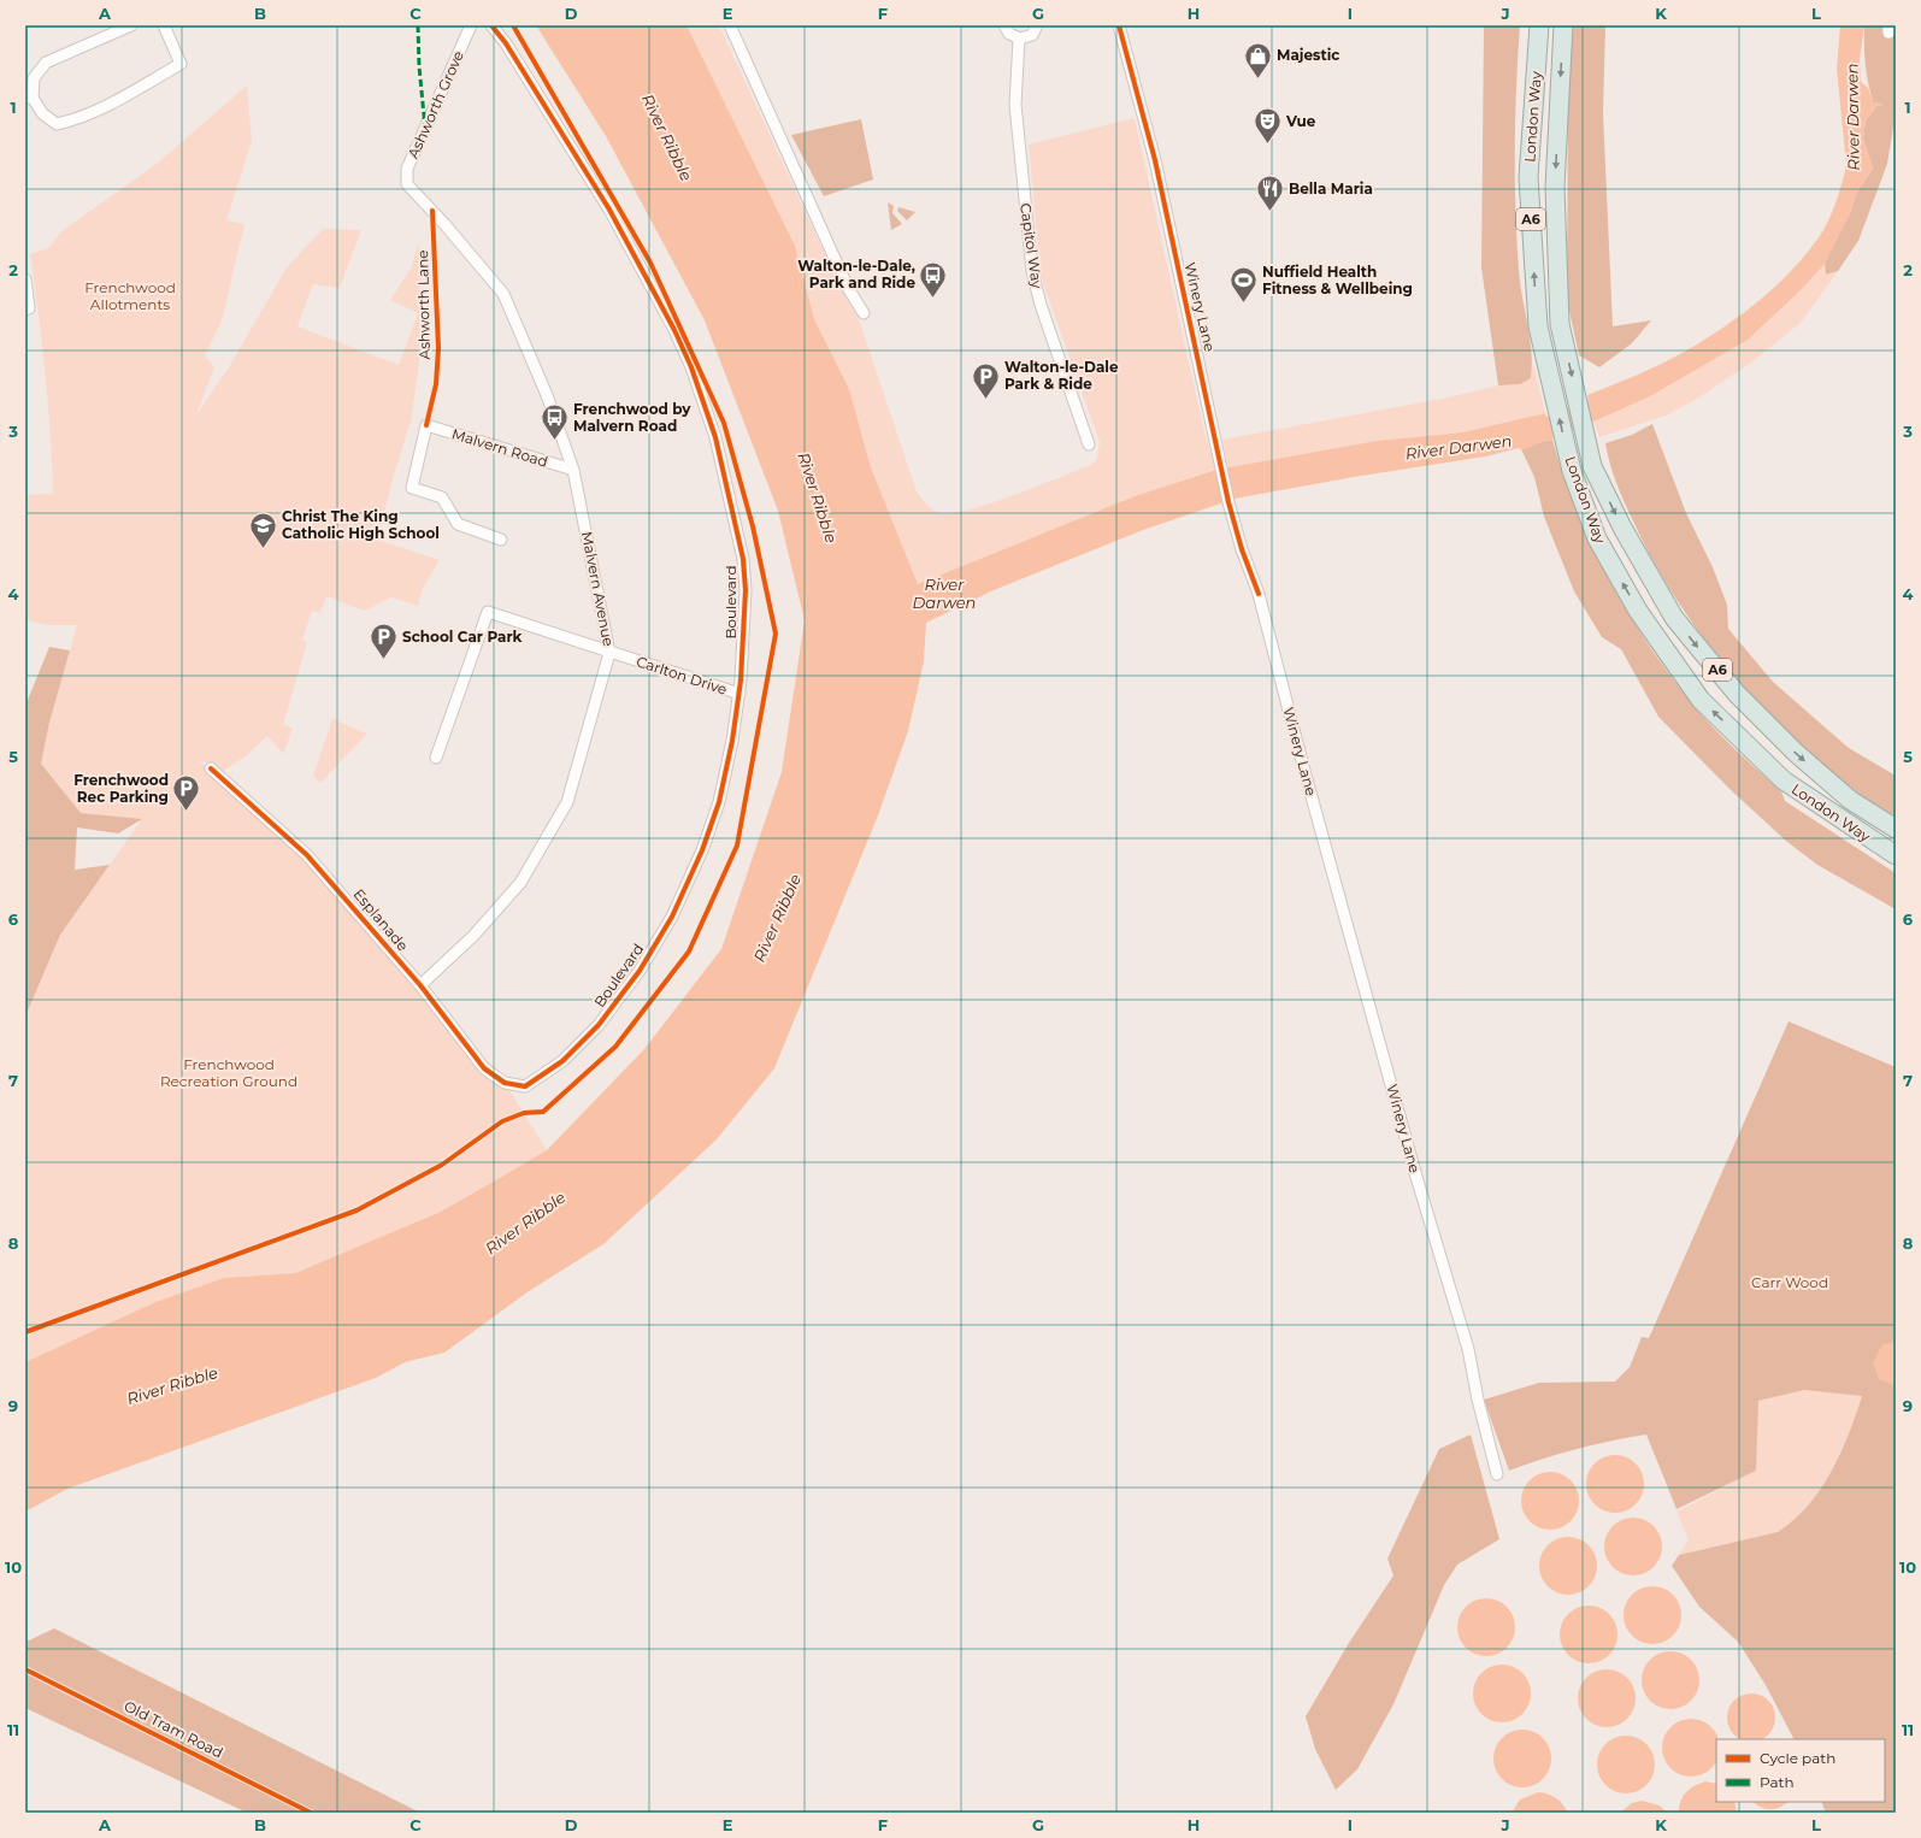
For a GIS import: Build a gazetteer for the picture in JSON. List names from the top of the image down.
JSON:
{
  "streets": {
    "highway": ["London Way", "A6"],
    "street": [
      "Ashworth Grove",
      "Capitol Way",
      "Winery Lane",
      "Malvern Road",
      "Malvern Avenue",
      "Boulevard",
      "Carlton Drive",
      "Esplanade"
    ],
    "cycle path": ["Ashworth Lane", "Old Tram Road"]
  },
  "crossings": [
    ["Ashworth Grove", "Malvern Avenue"],
    ["Malvern Road", "Malvern Avenue"],
    ["Malvern Avenue", "Carlton Drive"],
    ["Malvern Avenue", "Esplanade"],
    ["Boulevard", "Carlton Drive"],
    ["Boulevard", "Esplanade"]
  ],
  "water": ["River Darwen", "River Ribble"],
  "parks": ["Frenchwood Allotments", "Frenchwood Recreation Ground", "Carr Wood"],
  "places": {
    "shop": ["Majestic"],
    "theatre": ["Vue"],
    "restaurant": ["Bella Maria"],
    "bus stop": ["Walton-le-Dale, Park and Ride", "Frenchwood by Malvern Road"],
    "sports": ["Nuffield Health Fitness & Wellbeing"],
    "parking": ["Walton-le-Dale Park & Ride", "School Car Park", "Frenchwood Rec Parking"],
    "school or university": ["Christ The King Catholic High School"]
  },
  "legend": ["Cycle path", "Path"],
  "grid": {
    "columns": [
      "A",
      "B",
      "C",
      "D",
      "E",
      "F",
      "G",
      "H",
      "I",
      "J",
      "K",
      "L"
    ],
    "rows": [
      "1",
      "2",
      "3",
      "4",
      "5",
      "6",
      "7",
      "8",
      "9",
      "10",
      "11"
    ]
  }
}
